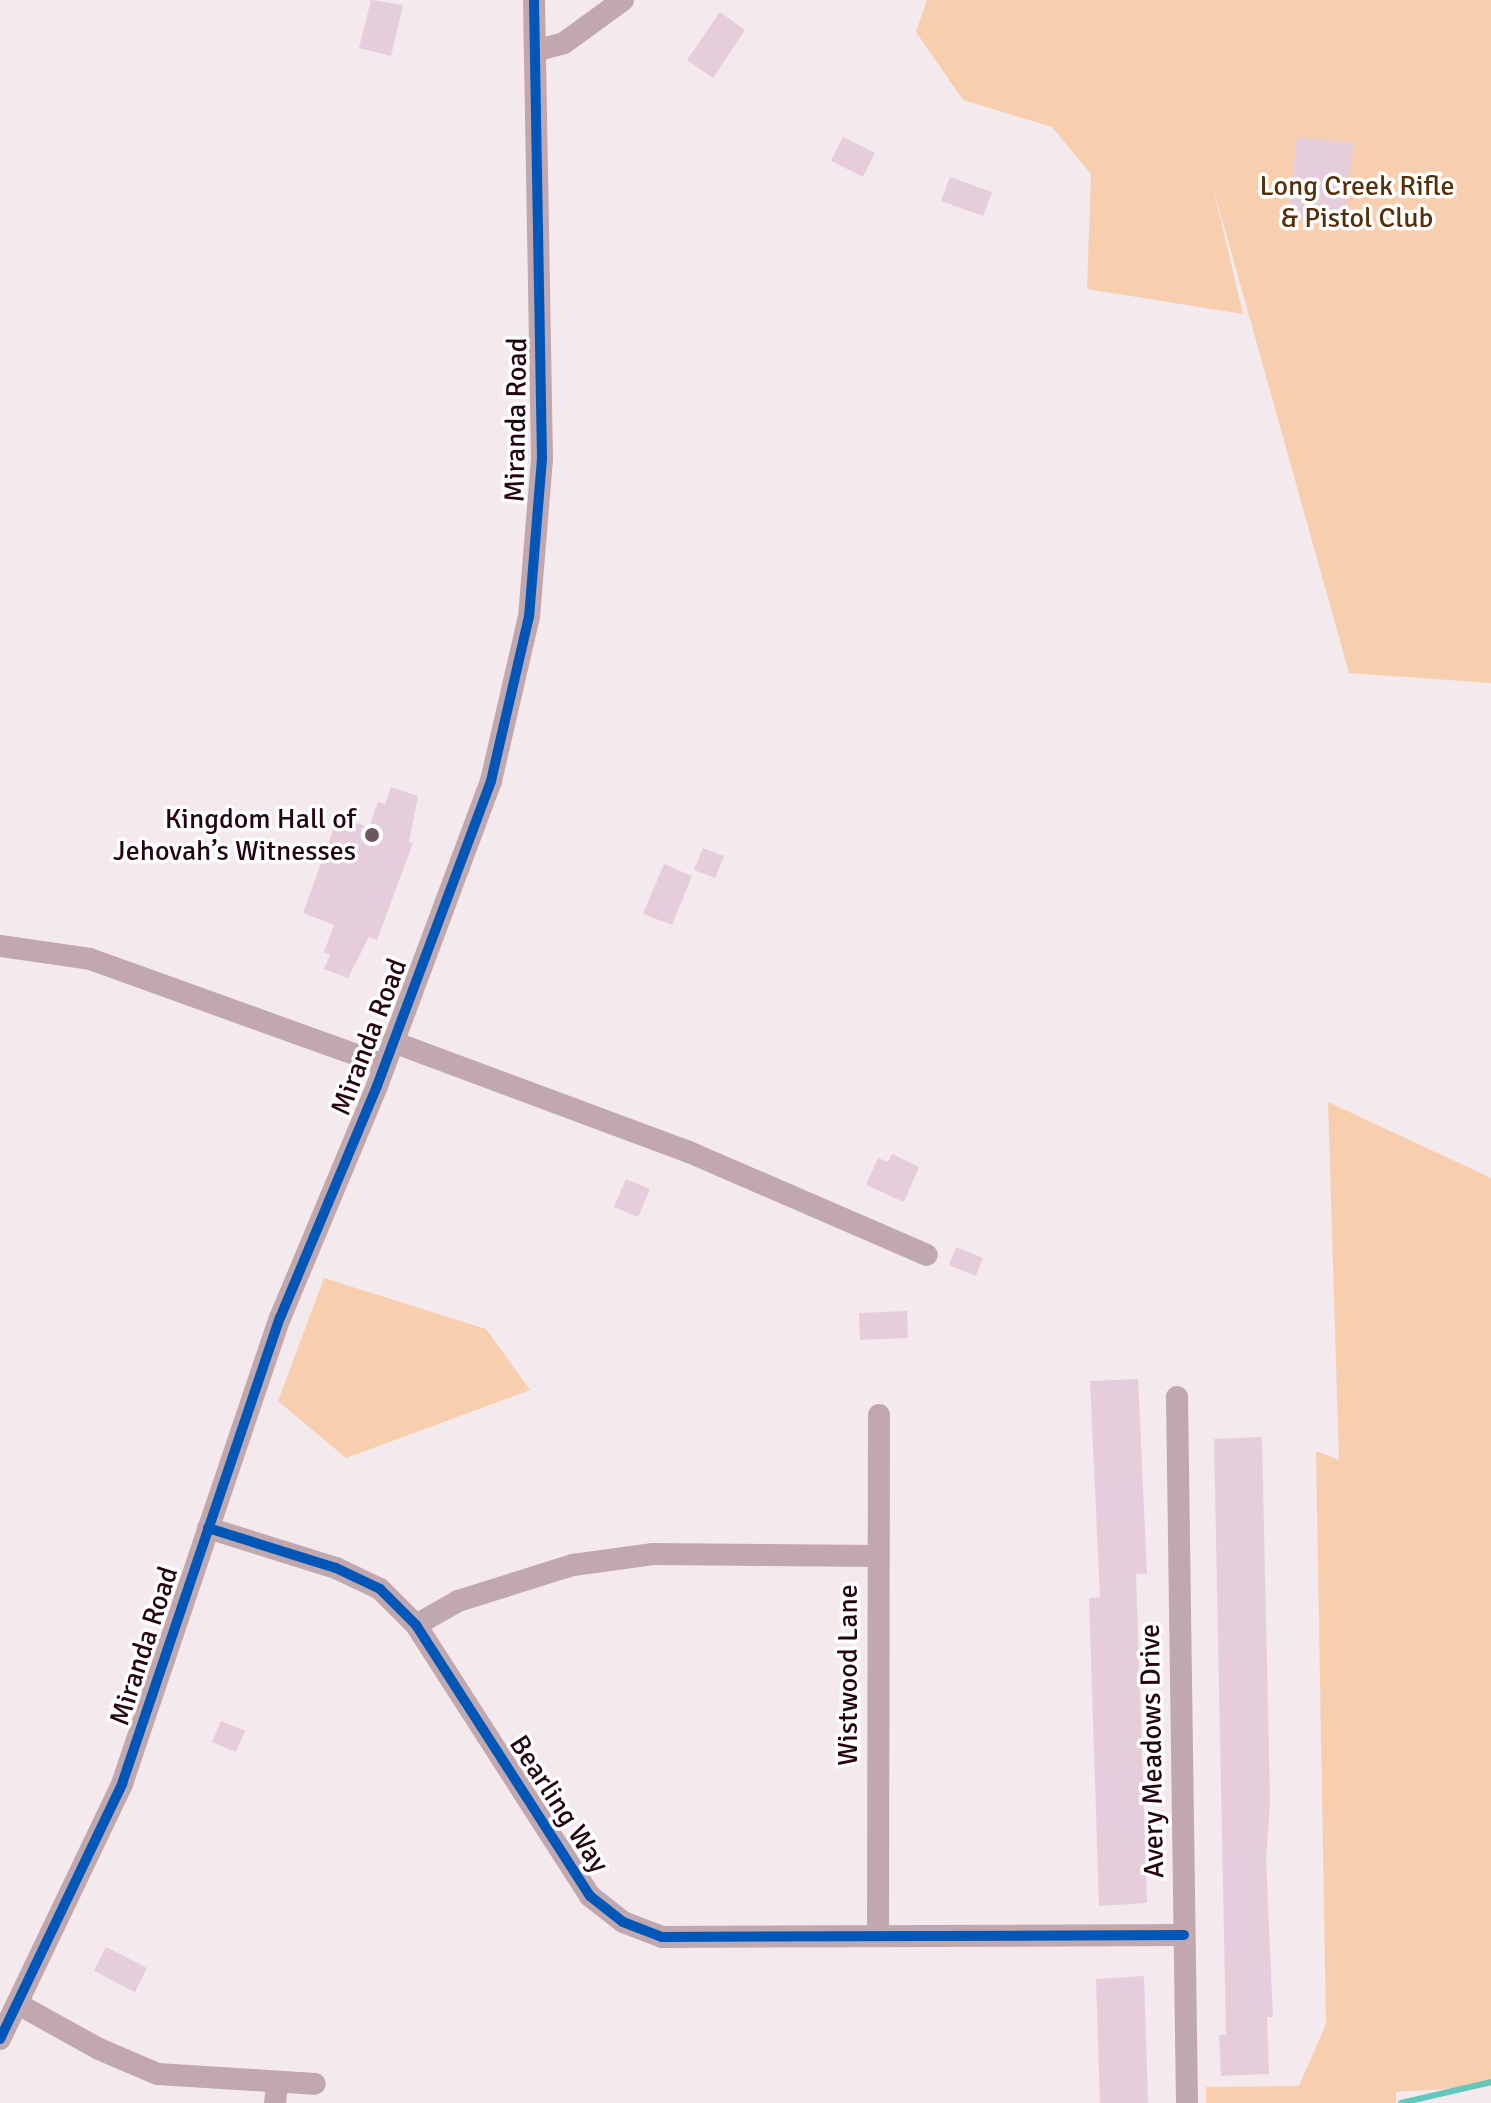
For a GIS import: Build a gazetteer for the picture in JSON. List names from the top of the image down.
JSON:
{
  "streets": {
    "street": [
      "Miranda Road",
      "Wistwood Lane",
      "Avery Meadows Drive",
      "Bearling Way"
    ]
  },
  "crossings": [
    ["Miranda Road", "Bearling Way"],
    ["Wistwood Lane", "Bearling Way"],
    ["Avery Meadows Drive", "Bearling Way"]
  ],
  "parks": ["Long Creek Rifle & Pistol Club"],
  "places": ["Kingdom Hall of Jehovah’s Witnesses"]
}
